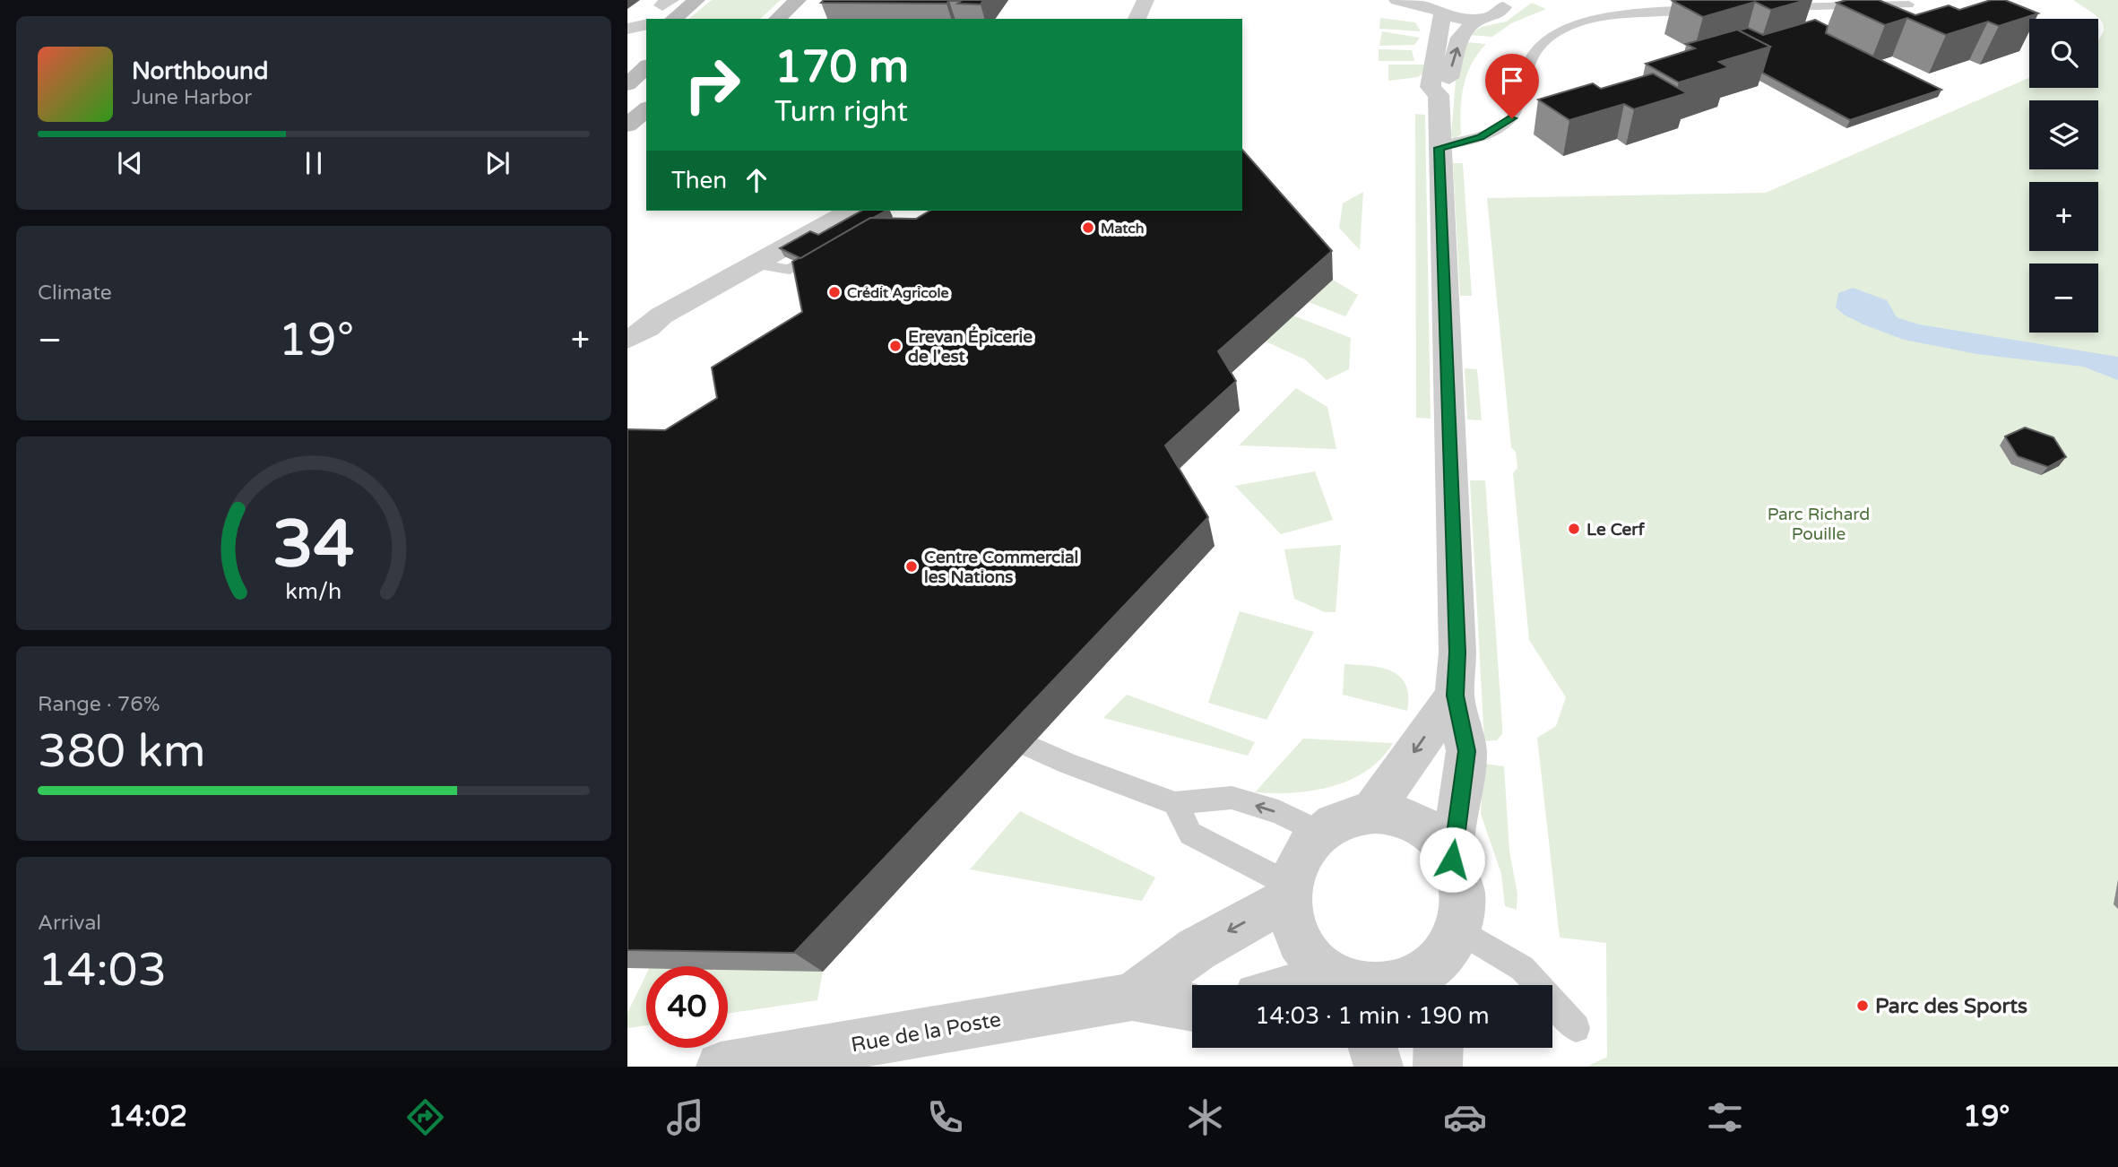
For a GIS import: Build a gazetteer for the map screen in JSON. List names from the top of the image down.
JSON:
{
  "streets": {
    "street": ["Rue de la Poste"]
  },
  "parks": ["Parc Richard Pouille"],
  "places": [
    "Match",
    "Crédit Agricole",
    "Erevan Épicerie de l'est",
    "Le Cerf",
    "Centre Commercial les Nations",
    "Parc des Sports"
  ],
  "page": {
    "map_buttons": ["+", "−"],
    "turn": ["170 m", "Turn right"],
    "song": ["Northbound", "June Harbor"],
    "then": "Then",
    "tile": [
      "Climate",
      ["Range · 76%", "380 km"],
      ["Arrival", "14:03"]
    ],
    "heat": ["−", "19°", "+"],
    "limit": "40",
    "trip": "14:03 · 1 min · 190 m",
    "tabs": ["14:02", "19°"],
    "gauge": ["34", "km/h"]
  }
}
